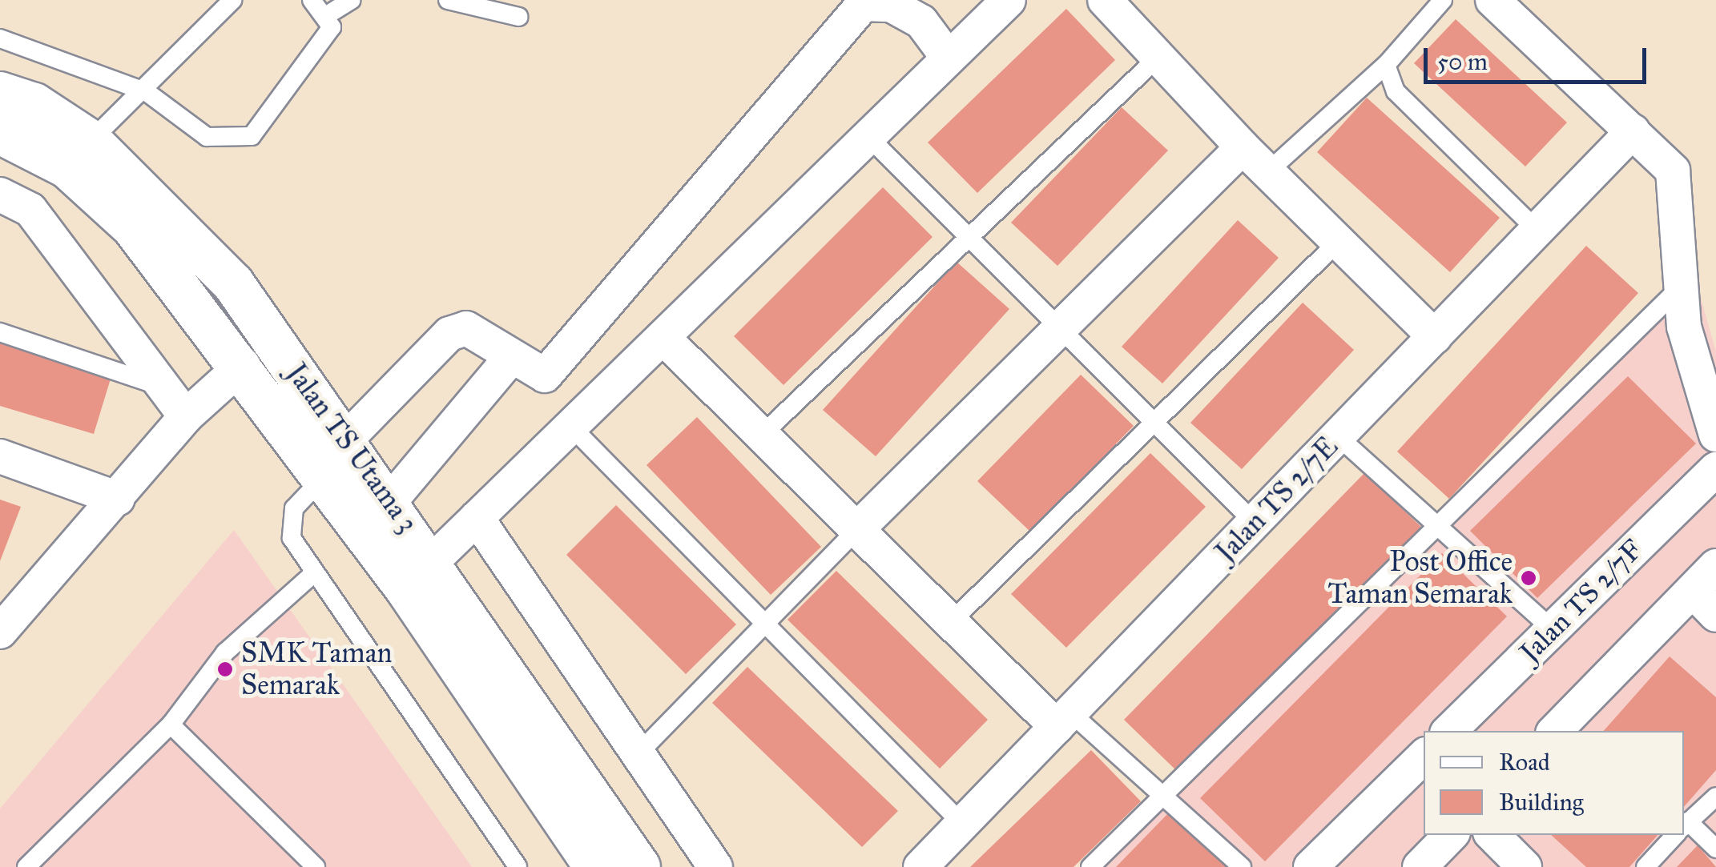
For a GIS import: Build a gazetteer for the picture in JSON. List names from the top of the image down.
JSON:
{
  "streets": {
    "street": ["Jalan TS Utama 3", "Jalan TS 2/7E", "Jalan TS 2/7F"]
  },
  "places": ["Post Office Taman Semarak", "SMK Taman Semarak"],
  "legend": ["Road", "Building"],
  "scale_bar": "50 m"
}
